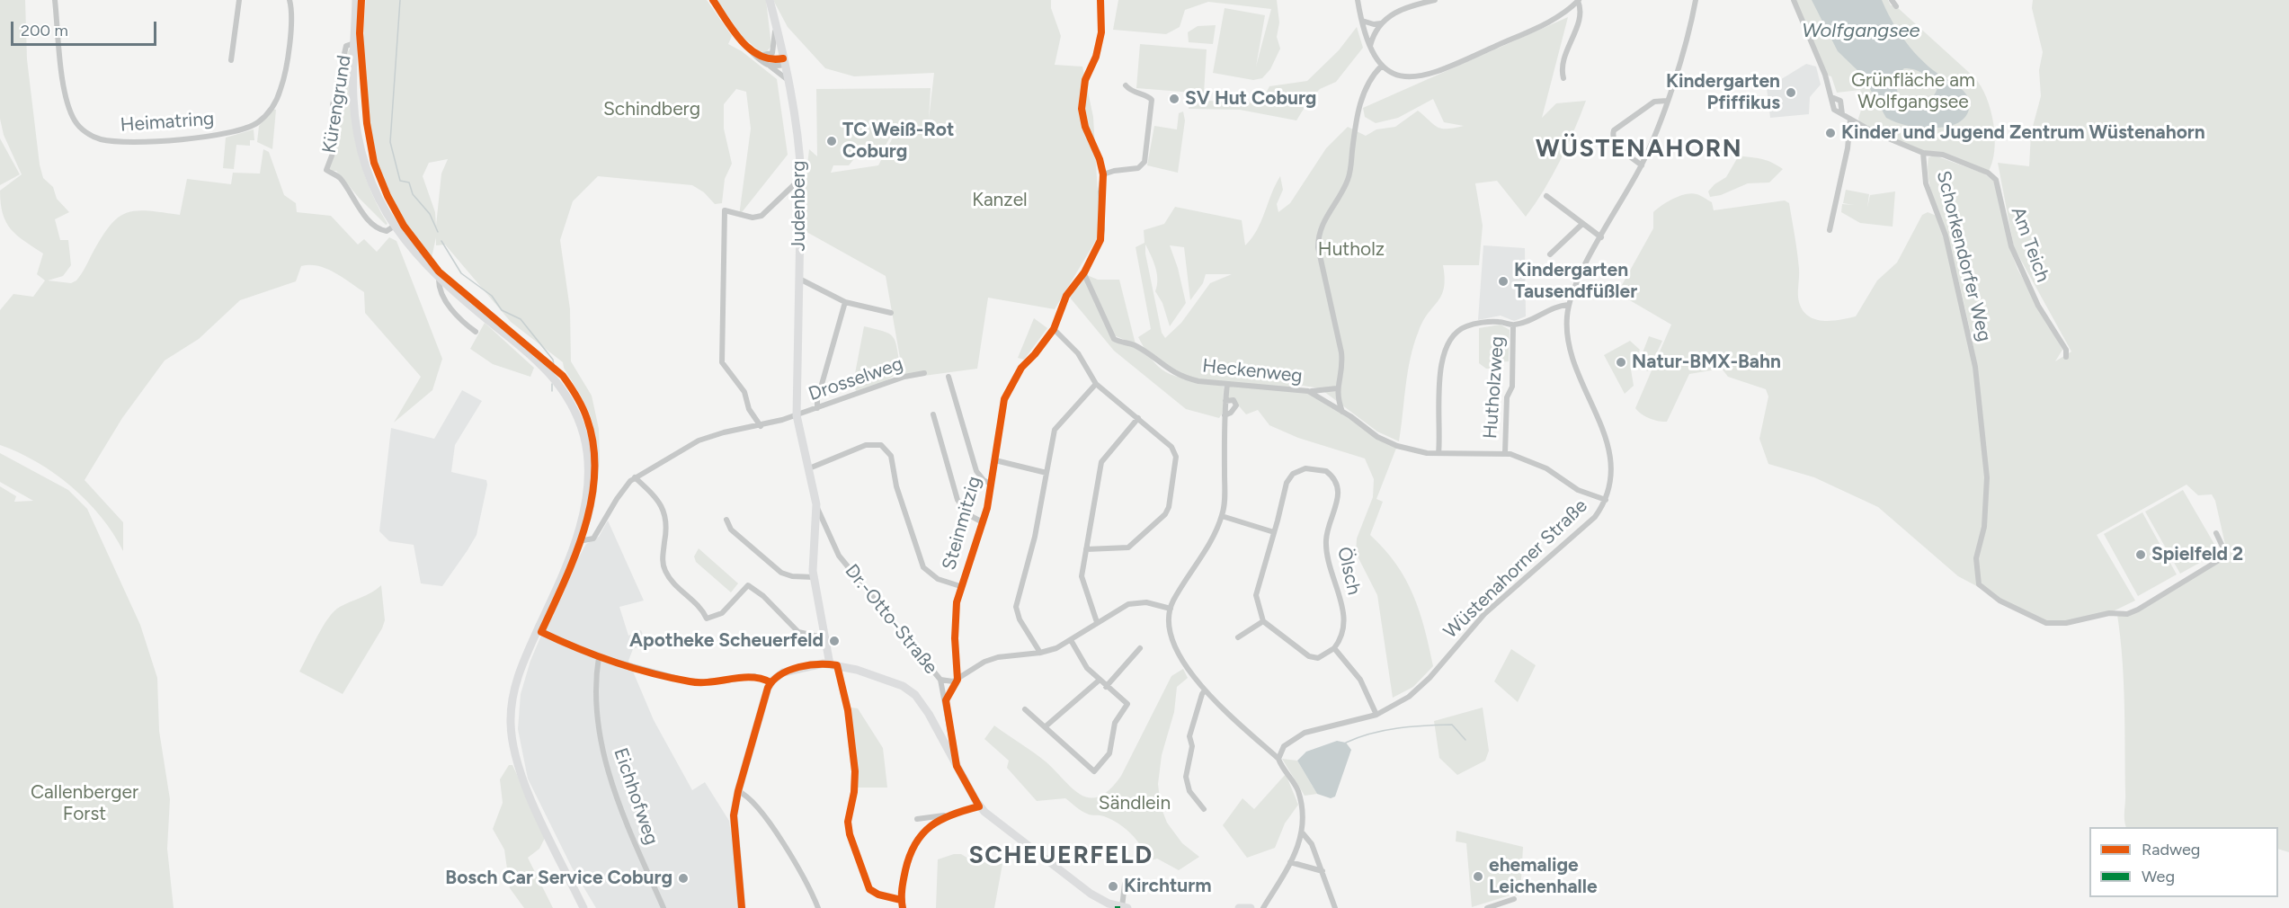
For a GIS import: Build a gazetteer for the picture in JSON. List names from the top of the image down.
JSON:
{
  "streets": {
    "street": [
      "Kürengrund",
      "Heimatring",
      "Judenberg",
      "Am Teich",
      "Schorkendorfer Weg",
      "Heckenweg",
      "Drosselweg",
      "Hutholzweg",
      "Steinmitzig",
      "Wüstenahorner Straße",
      "Ölsch",
      "Dr.-Otto-Straße",
      "Eichhofweg"
    ]
  },
  "crossings": [
    ["Judenberg", "Drosselweg"],
    ["Judenberg", "Dr.-Otto-Straße"],
    ["Am Teich", "Schorkendorfer Weg"],
    ["Heckenweg", "Hutholzweg"],
    ["Heckenweg", "Wüstenahorner Straße"],
    ["Drosselweg", "Dr.-Otto-Straße"],
    ["Hutholzweg", "Wüstenahorner Straße"]
  ],
  "districts": ["WÜSTENAHORN", "SCHEUERFELD"],
  "water": ["Wolfgangsee"],
  "parks": [
    "Grünfläche am Wolfgangsee",
    "Schindberg",
    "Kanzel",
    "Hutholz",
    "Callenberger Forst",
    "Sändlein"
  ],
  "places": [
    "Kindergarten Pfiffikus",
    "SV Hut Coburg",
    "Kinder und Jugend Zentrum Wüstenahorn",
    "TC Weiß-Rot Coburg",
    "Kindergarten Tausendfüßler",
    "Natur-BMX-Bahn",
    "Spielfeld 2",
    "Apotheke Scheuerfeld",
    "ehemalige Leichenhalle",
    "Bosch Car Service Coburg",
    "Kirchturm"
  ],
  "legend": ["Radweg", "Weg"],
  "scale_bar": "200 m"
}
